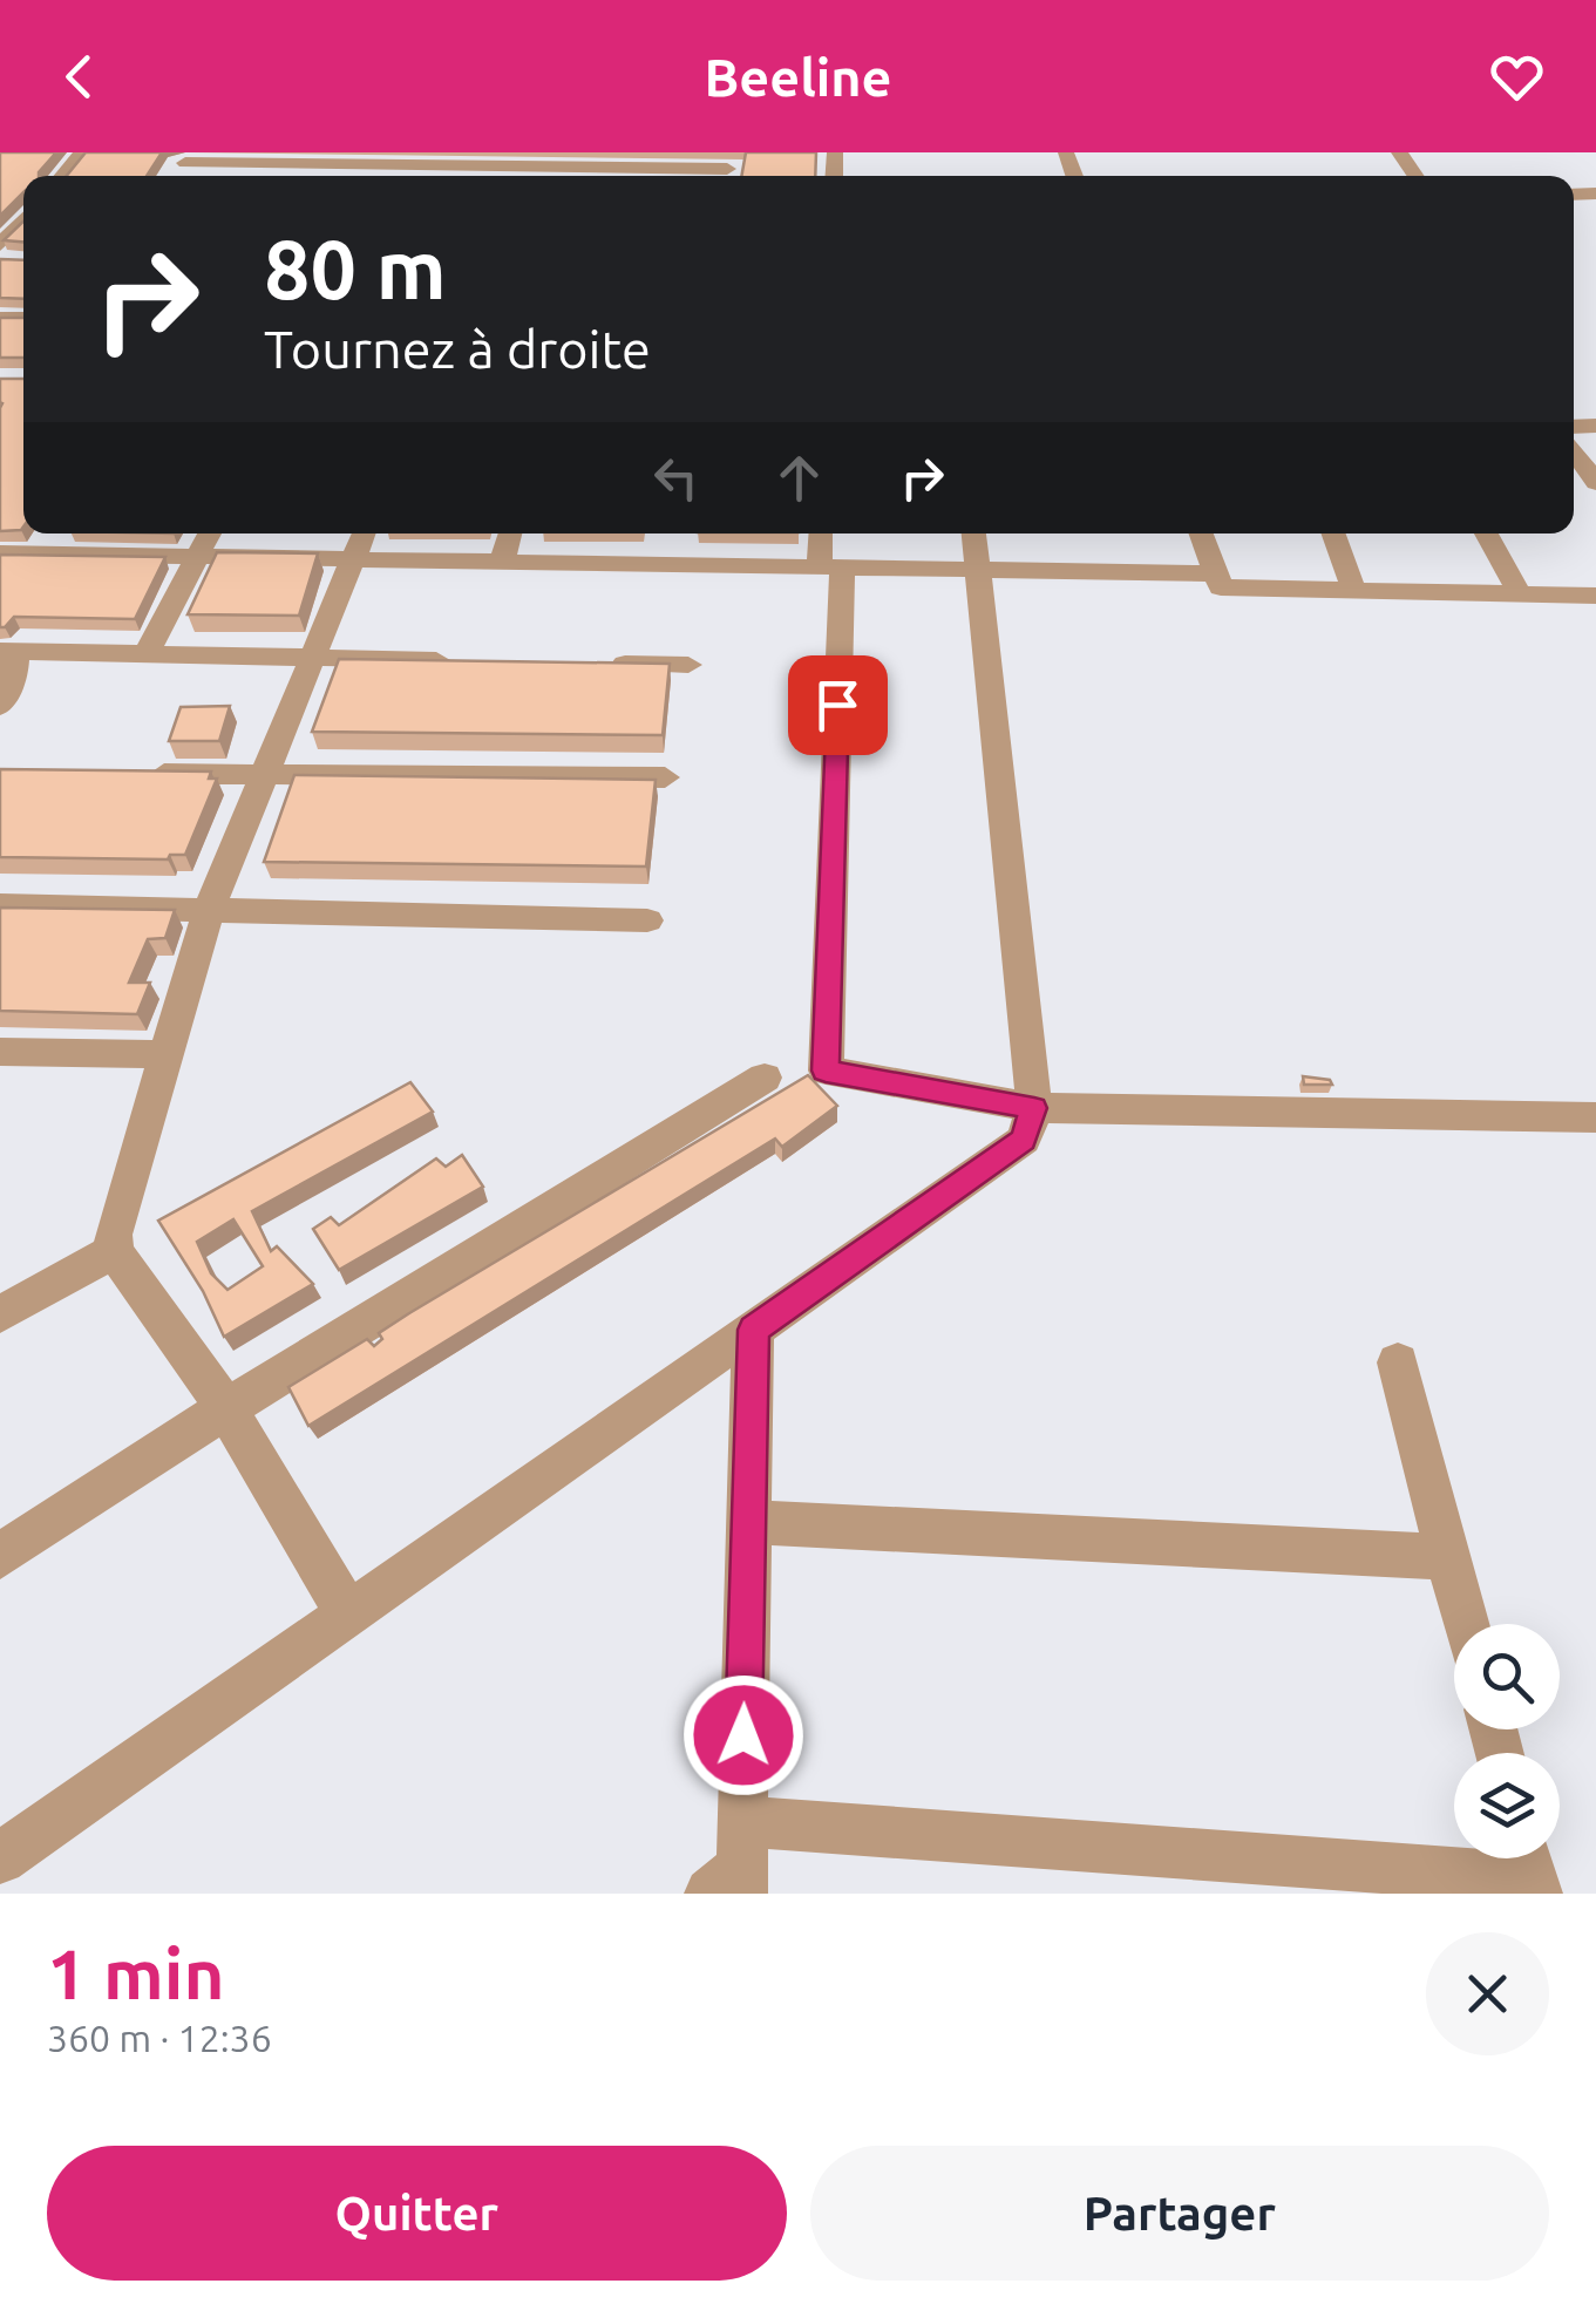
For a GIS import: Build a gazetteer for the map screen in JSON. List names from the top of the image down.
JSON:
{
  "page": {
    "header": "Beeline",
    "turn": ["80 m", "Tournez à droite"],
    "heading": ["1 min", "360 m · 12:36"],
    "buttons": ["Quitter", "Partager"]
  }
}
